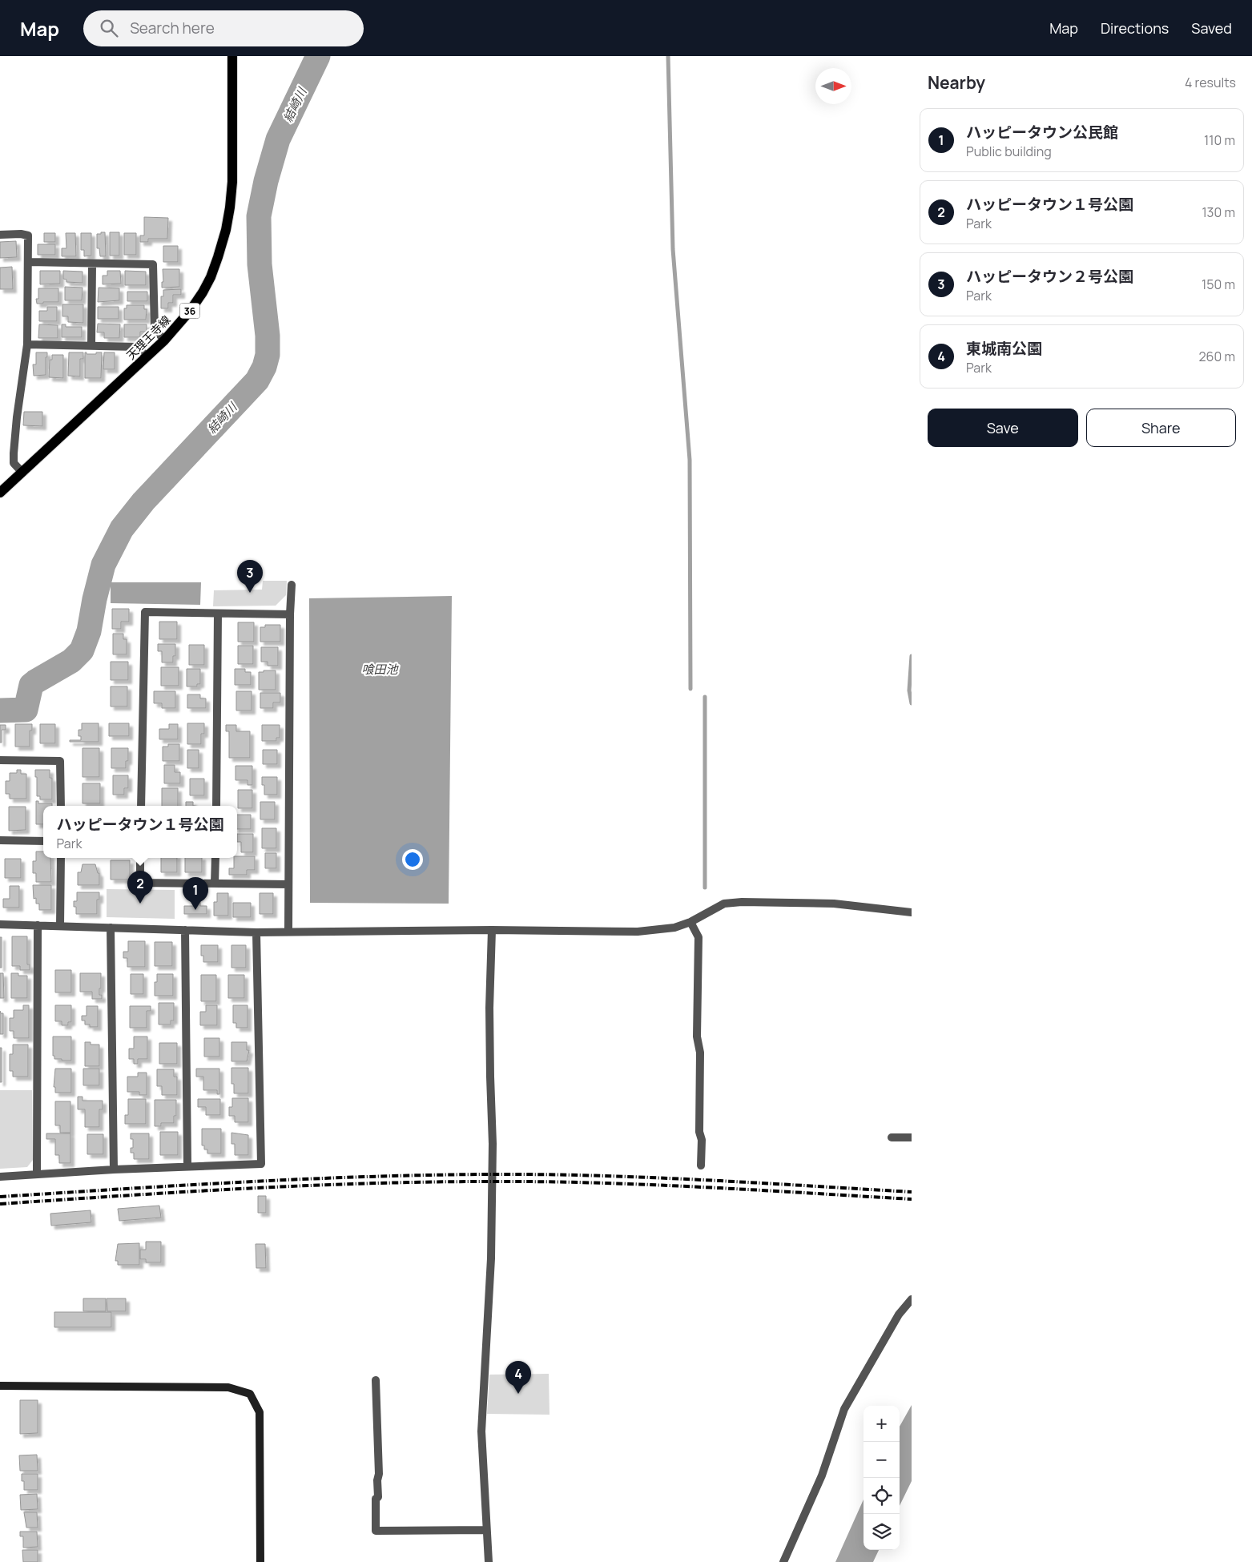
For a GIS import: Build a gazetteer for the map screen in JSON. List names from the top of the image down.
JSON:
{
  "streets": {
    "main road": ["36", "天理王寺線"]
  },
  "water": ["結崎川", "喰田池"],
  "north": "right",
  "page": {
    "header": "Map",
    "search": "Search here",
    "nav": ["Map", "Directions", "Saved"],
    "heading": ["Nearby", "4 results"],
    "list": [
      {
        "mark": "1",
        "name": "ハッピータウン公民館",
        "note": "Public building",
        "value": "110 m"
      },
      {
        "mark": "2",
        "name": "ハッピータウン１号公園",
        "note": "Park",
        "value": "130 m"
      },
      {
        "mark": "3",
        "name": "ハッピータウン２号公園",
        "note": "Park",
        "value": "150 m"
      },
      {
        "mark": "4",
        "name": "東城南公園",
        "note": "Park",
        "value": "260 m"
      }
    ],
    "buttons": ["Save", "Share"],
    "pins": [
      "3",
      "2",
      "1",
      "4"
    ],
    "popup": ["ハッピータウン１号公園", "Park"],
    "map_buttons": ["+", "−"]
  }
}
